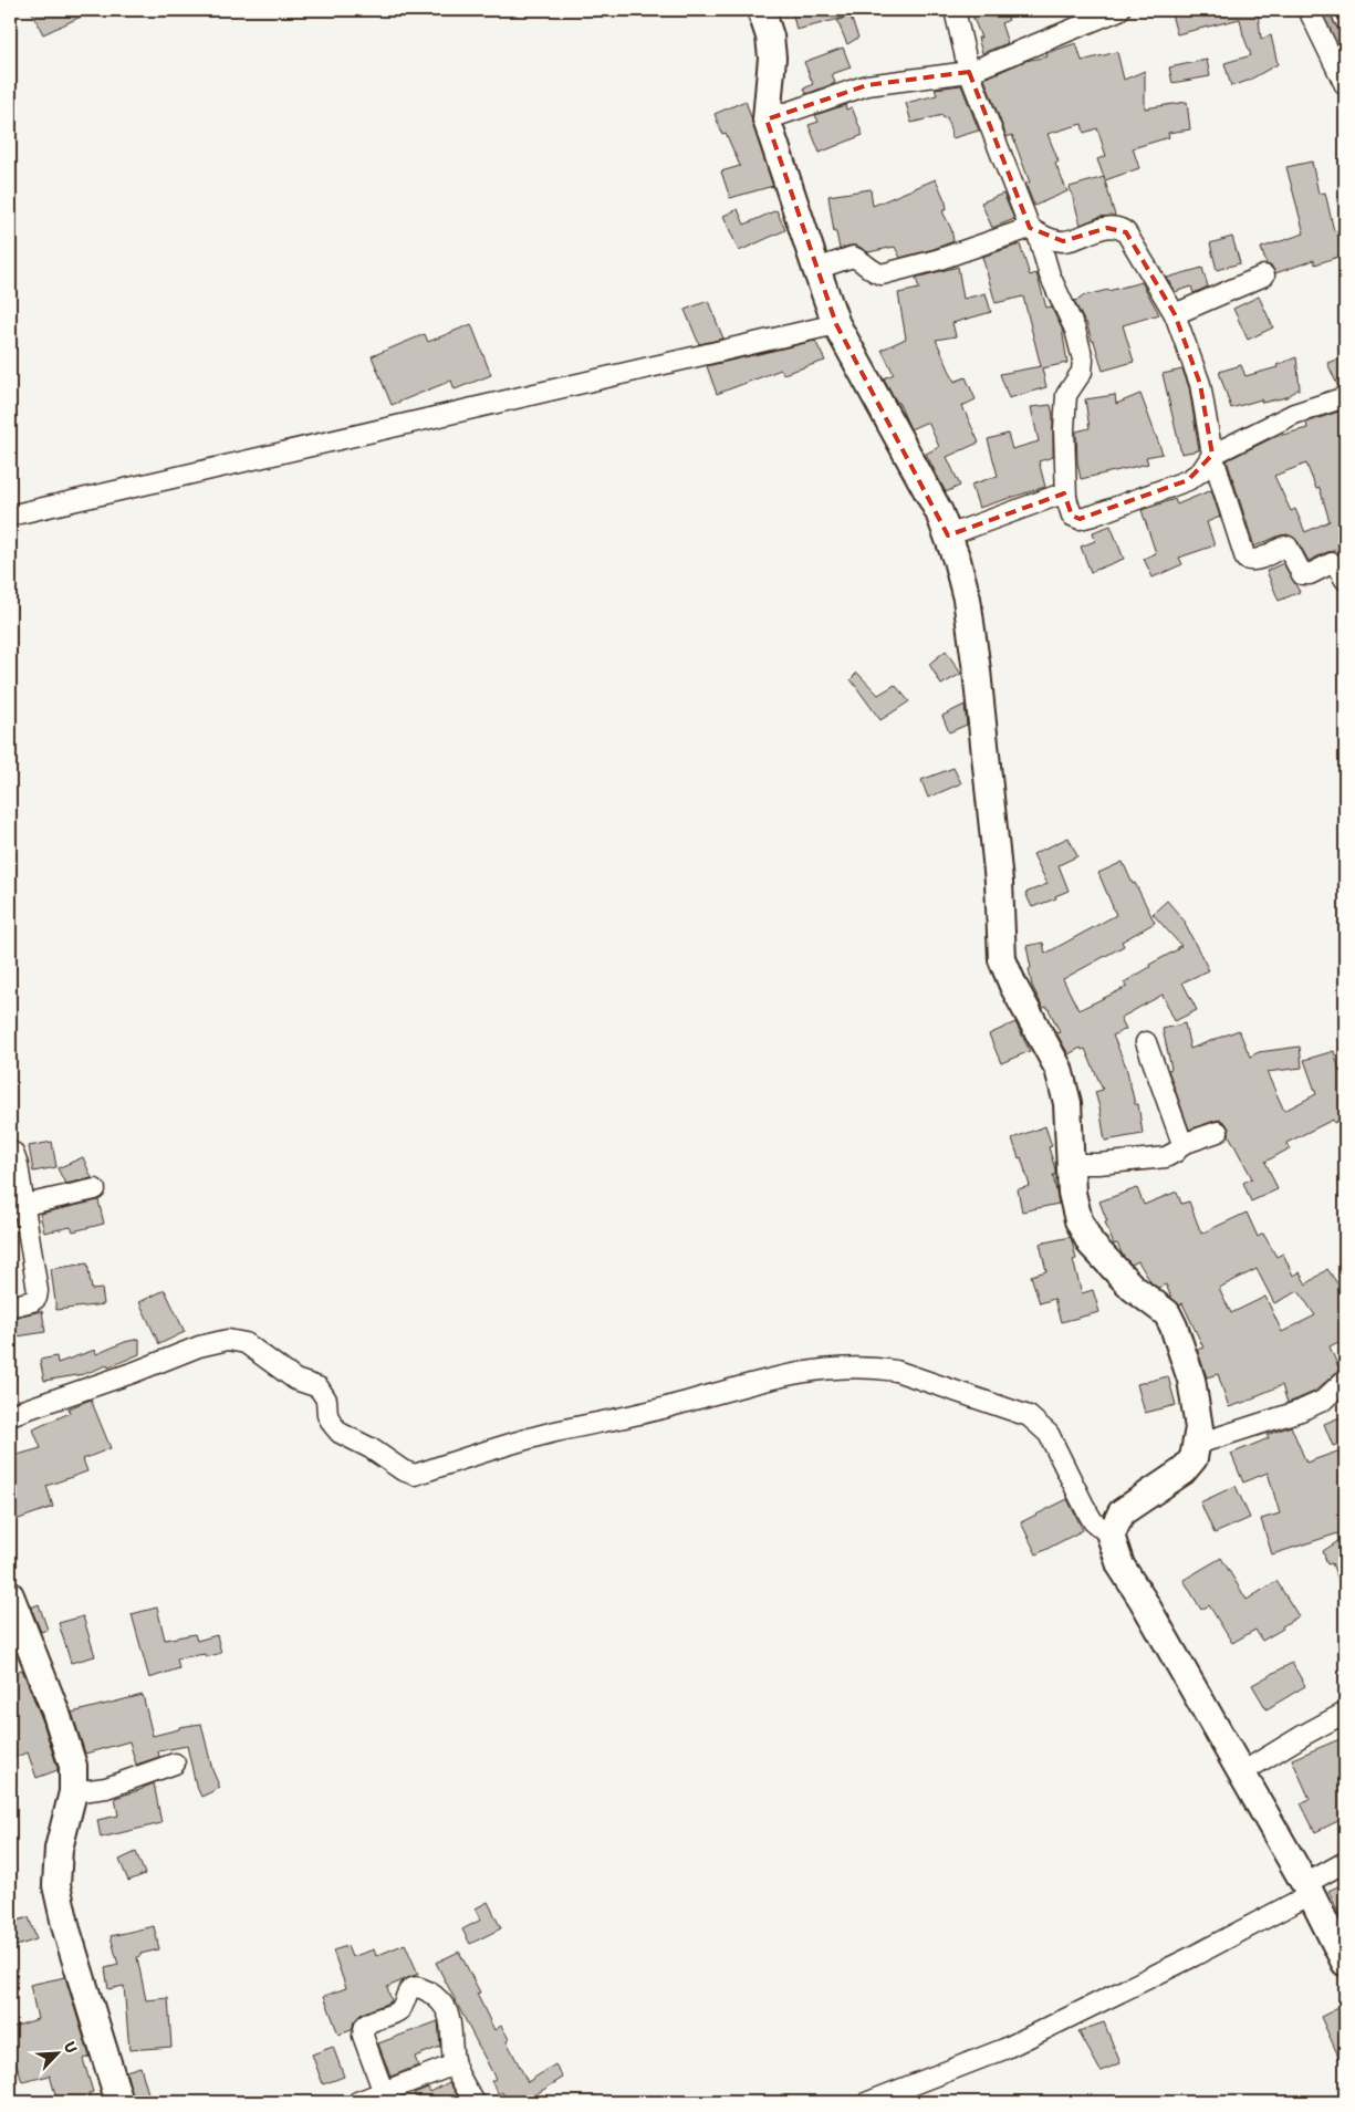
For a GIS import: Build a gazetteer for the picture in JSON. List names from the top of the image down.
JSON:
{
  "north": "top right"
}
